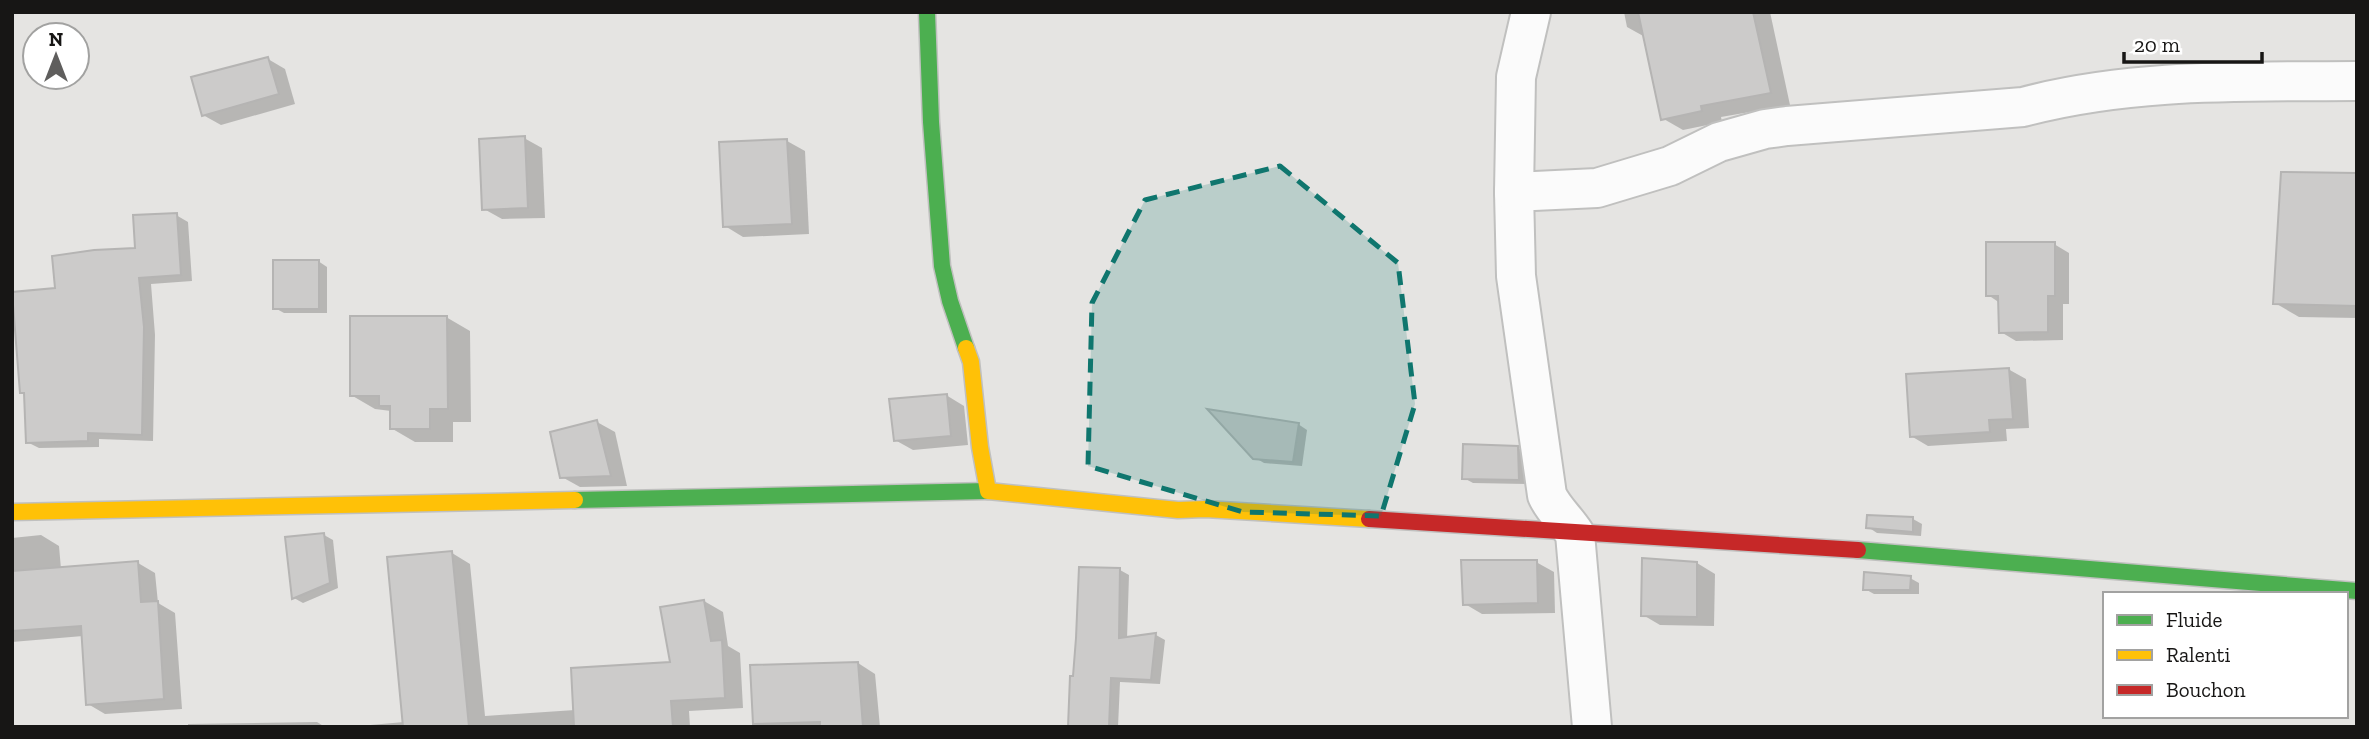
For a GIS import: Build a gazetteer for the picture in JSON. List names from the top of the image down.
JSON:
{
  "legend": ["Fluide", "Ralenti", "Bouchon"],
  "scale_bar": "20 m",
  "north": "top"
}
